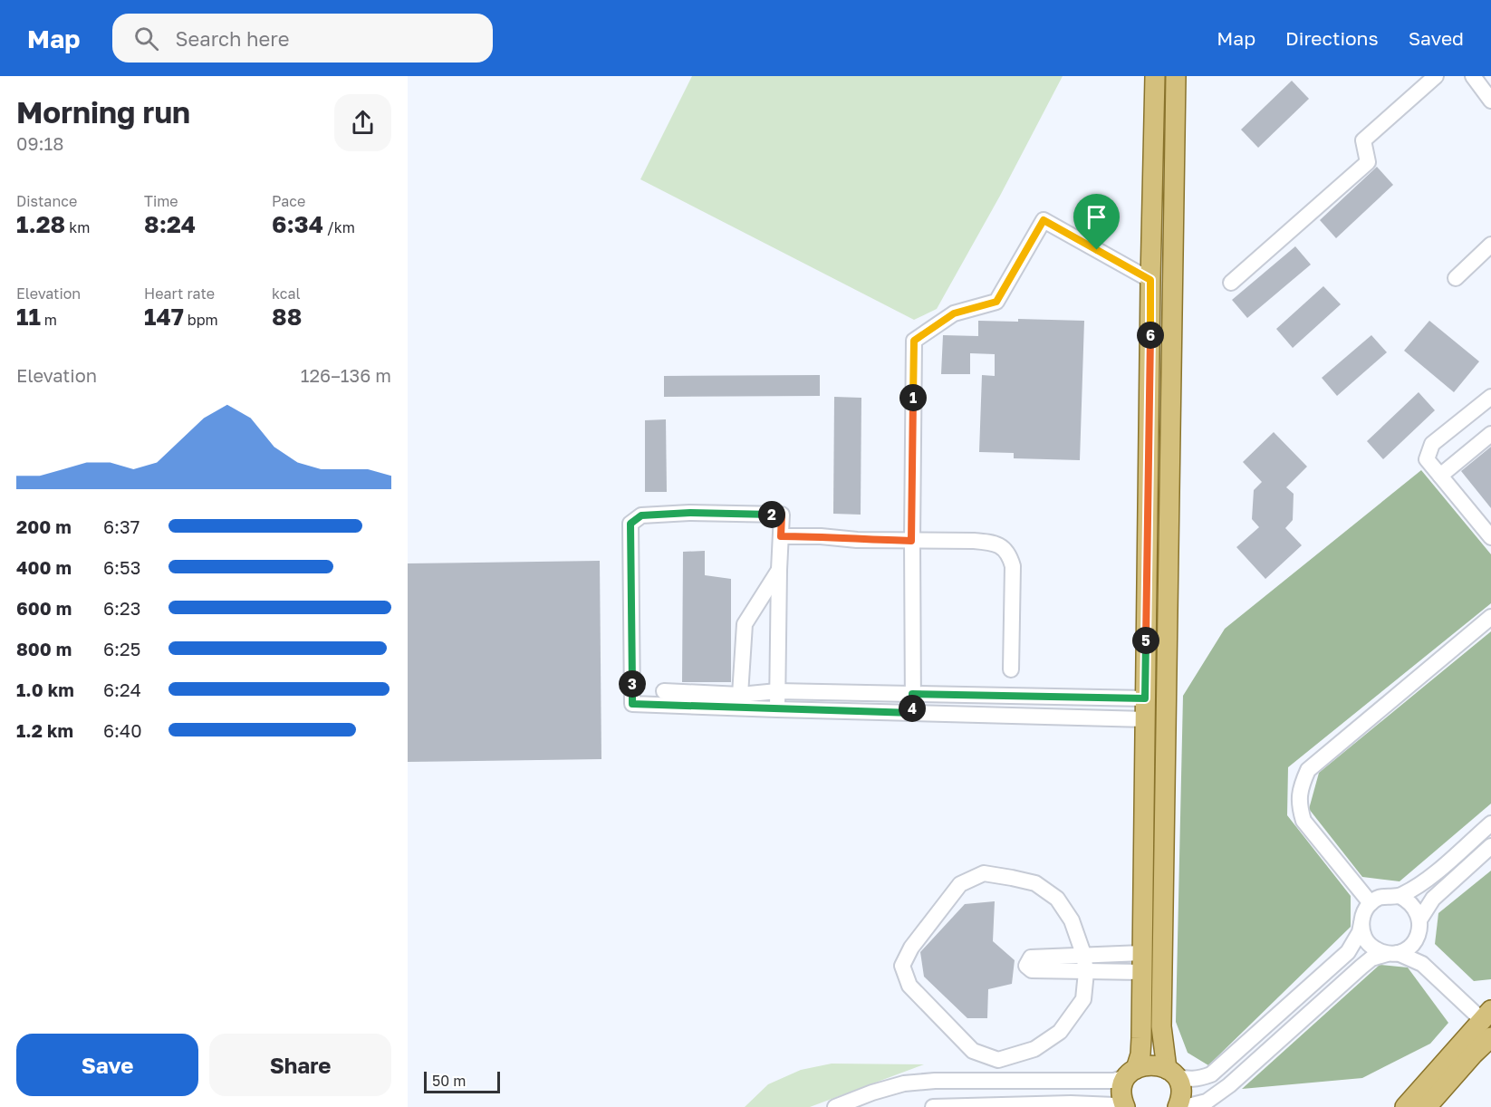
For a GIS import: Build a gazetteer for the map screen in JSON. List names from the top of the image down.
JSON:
{
  "scale_bar": "50 m",
  "page": {
    "header": "Map",
    "search": "Search here",
    "nav": ["Map", "Directions", "Saved"],
    "heading": ["Morning run", "09:18"],
    "stats": [
      ["Distance", "1.28 km"],
      ["Time", "8:24"],
      ["Pace", "6:34 /km"],
      ["Elevation", "11 m"],
      ["Heart rate", "147 bpm"],
      ["kcal", "88"]
    ],
    "pins": [
      "6",
      "1",
      "2",
      "5",
      "3",
      "4"
    ],
    "chart": ["Elevation", "126–136 m"],
    "list": [
      {
        "name": "200 m",
        "note": "6:37"
      },
      {
        "name": "400 m",
        "note": "6:53"
      },
      {
        "name": "600 m",
        "note": "6:23"
      },
      {
        "name": "800 m",
        "note": "6:25"
      },
      {
        "name": "1.0 km",
        "note": "6:24"
      },
      {
        "name": "1.2 km",
        "note": "6:40"
      }
    ],
    "buttons": ["Save", "Share"],
    "scale": "50 m"
  }
}
